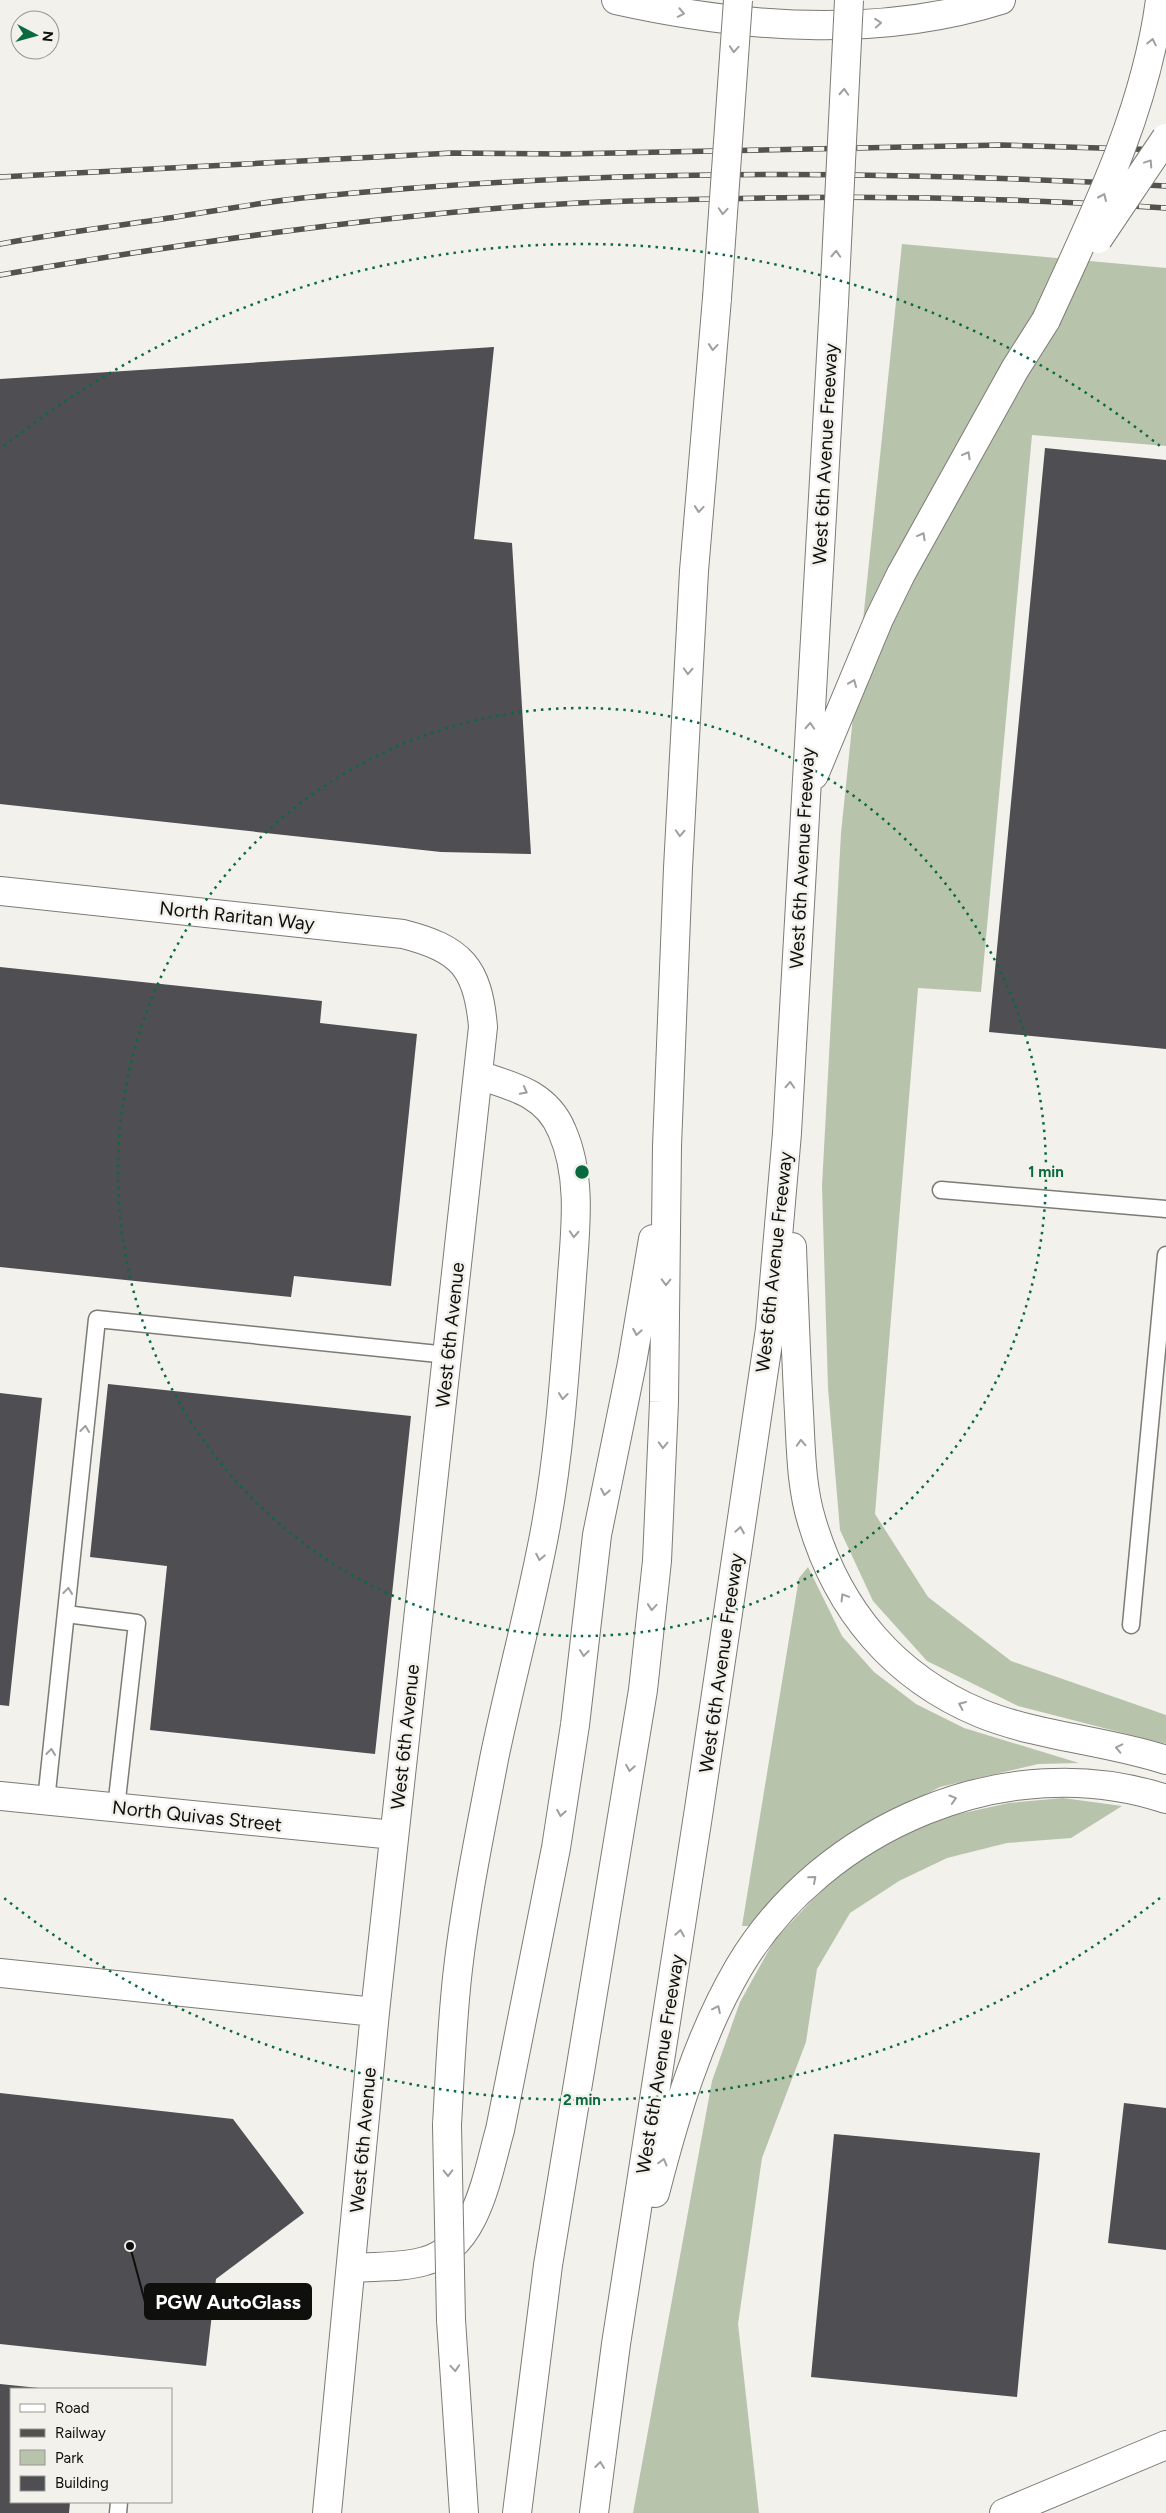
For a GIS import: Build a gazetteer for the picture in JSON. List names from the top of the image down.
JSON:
{
  "streets": {
    "main road": [
      "West 6th Avenue Freeway",
      "North Raritan Way",
      "West 6th Avenue",
      "North Quivas Street"
    ]
  },
  "crossings": [
    ["North Raritan Way", "West 6th Avenue"],
    ["West 6th Avenue", "North Quivas Street"]
  ],
  "places": ["PGW AutoGlass"],
  "legend": [
    "Road",
    "Railway",
    "Park",
    "Building"
  ],
  "north": "right",
  "rings": ["1 min", "2 min"]
}
